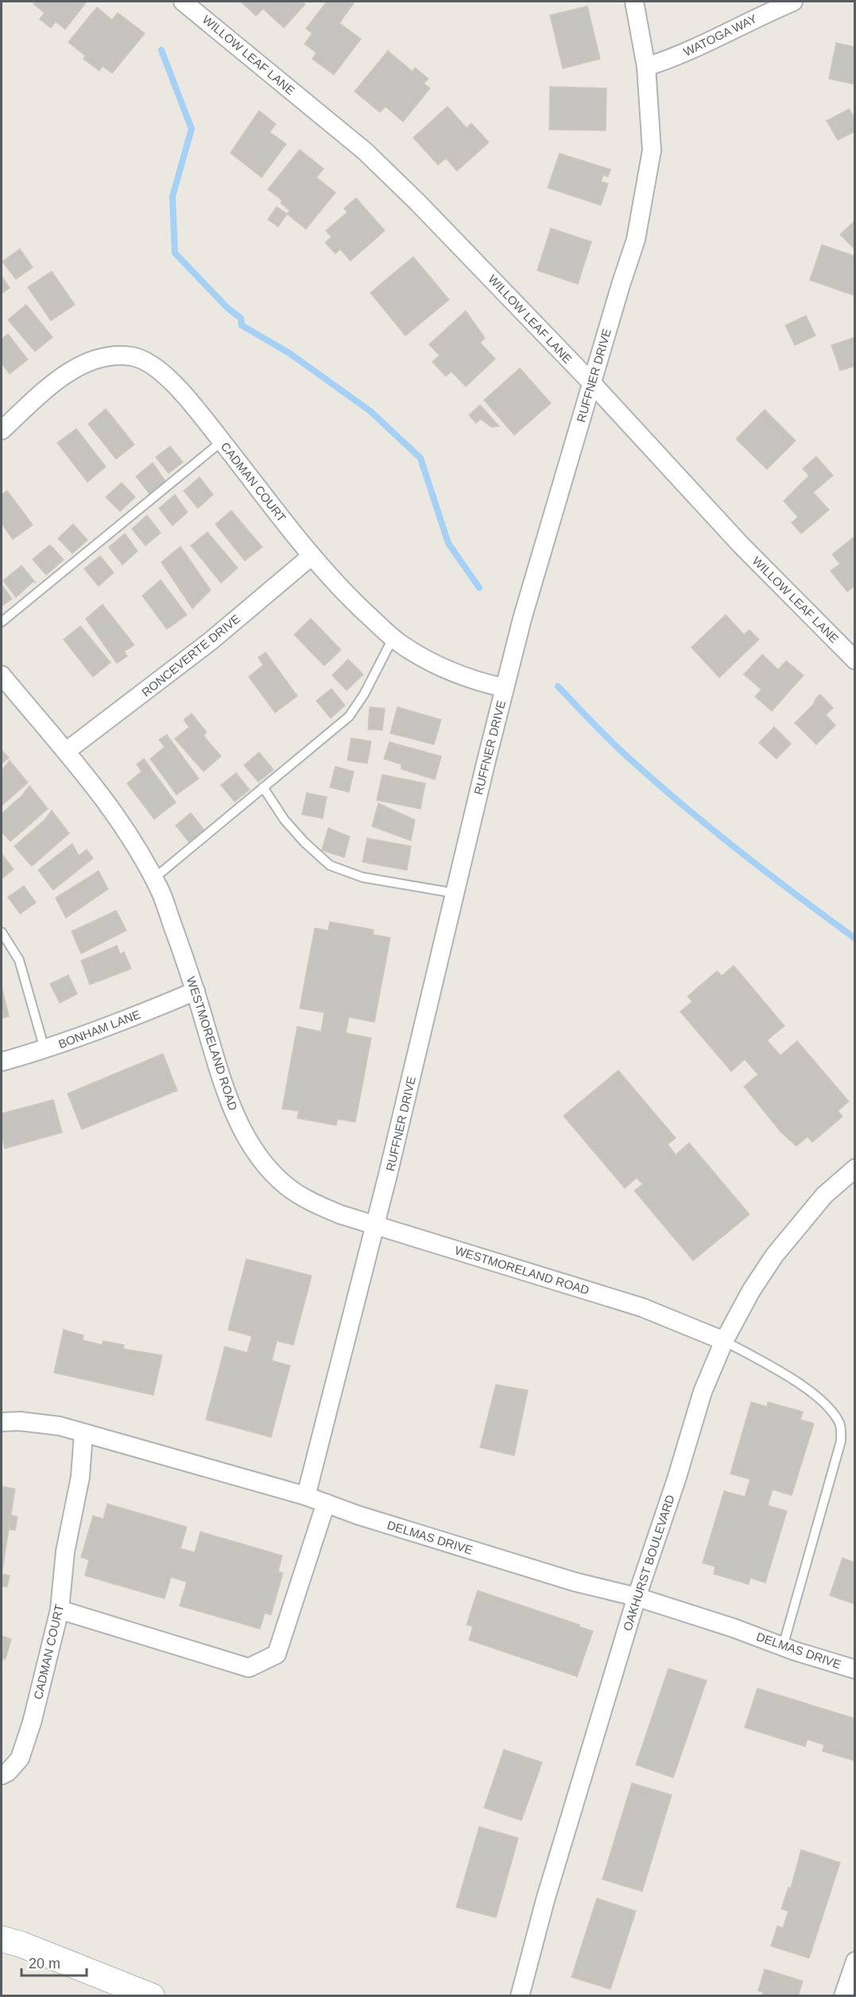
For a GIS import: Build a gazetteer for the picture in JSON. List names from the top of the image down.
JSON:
{
  "streets": {
    "street": [
      "WATOGA WAY",
      "WILLOW LEAF LANE",
      "RUFFNER DRIVE",
      "CADMAN COURT",
      "RONCEVERTE DRIVE",
      "BONHAM LANE",
      "WESTMORELAND ROAD",
      "DELMAS DRIVE",
      "OAKHURST BOULEVARD"
    ]
  },
  "crossings": [
    ["WATOGA WAY", "RUFFNER DRIVE"],
    ["WILLOW LEAF LANE", "RUFFNER DRIVE"],
    ["RUFFNER DRIVE", "CADMAN COURT"],
    ["RUFFNER DRIVE", "WESTMORELAND ROAD"],
    ["RUFFNER DRIVE", "DELMAS DRIVE"],
    ["CADMAN COURT", "RONCEVERTE DRIVE"],
    ["CADMAN COURT", "DELMAS DRIVE"],
    ["RONCEVERTE DRIVE", "WESTMORELAND ROAD"],
    ["BONHAM LANE", "WESTMORELAND ROAD"],
    ["WESTMORELAND ROAD", "OAKHURST BOULEVARD"],
    ["DELMAS DRIVE", "OAKHURST BOULEVARD"]
  ],
  "scale_bar": "20 m"
}
